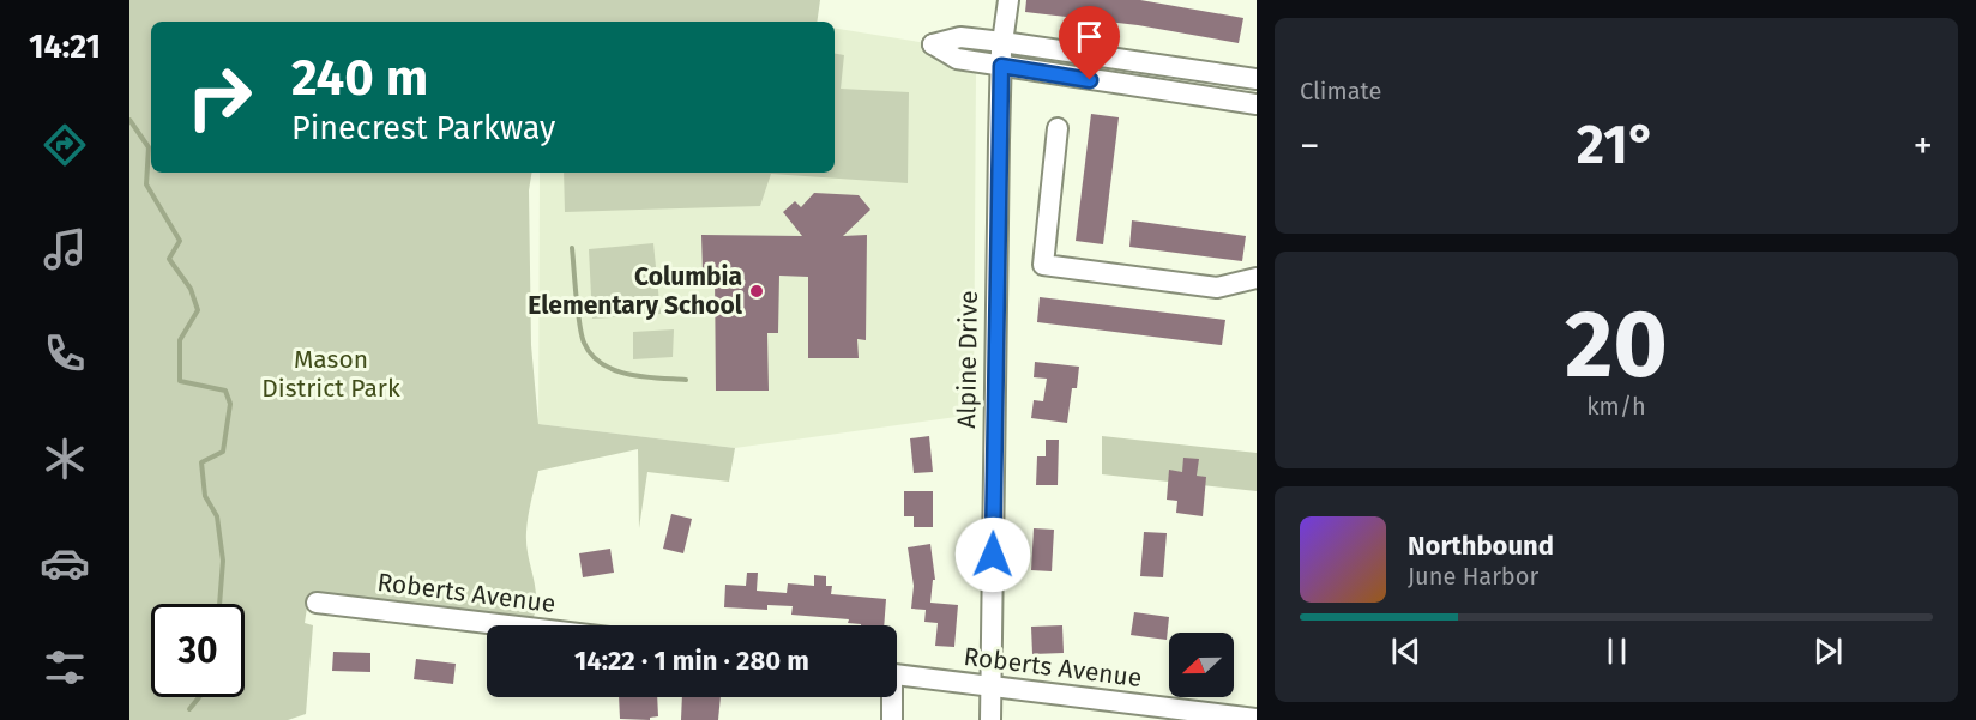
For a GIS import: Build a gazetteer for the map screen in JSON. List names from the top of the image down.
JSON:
{
  "streets": {
    "street": ["Alpine Drive", "Roberts Avenue"]
  },
  "crossings": [
    ["Alpine Drive", "Roberts Avenue"]
  ],
  "parks": ["Mason District Park"],
  "places": ["Columbia Elementary School"],
  "north": "left",
  "page": {
    "tabs": "14:21",
    "tile": [
      "Climate",
      ["20", "km/h"]
    ],
    "turn": ["240 m", "Pinecrest Parkway"],
    "heat": ["−", "21°", "+"],
    "song": ["Northbound", "June Harbor"],
    "limit": "30",
    "trip": "14:22 · 1 min · 280 m"
  }
}
